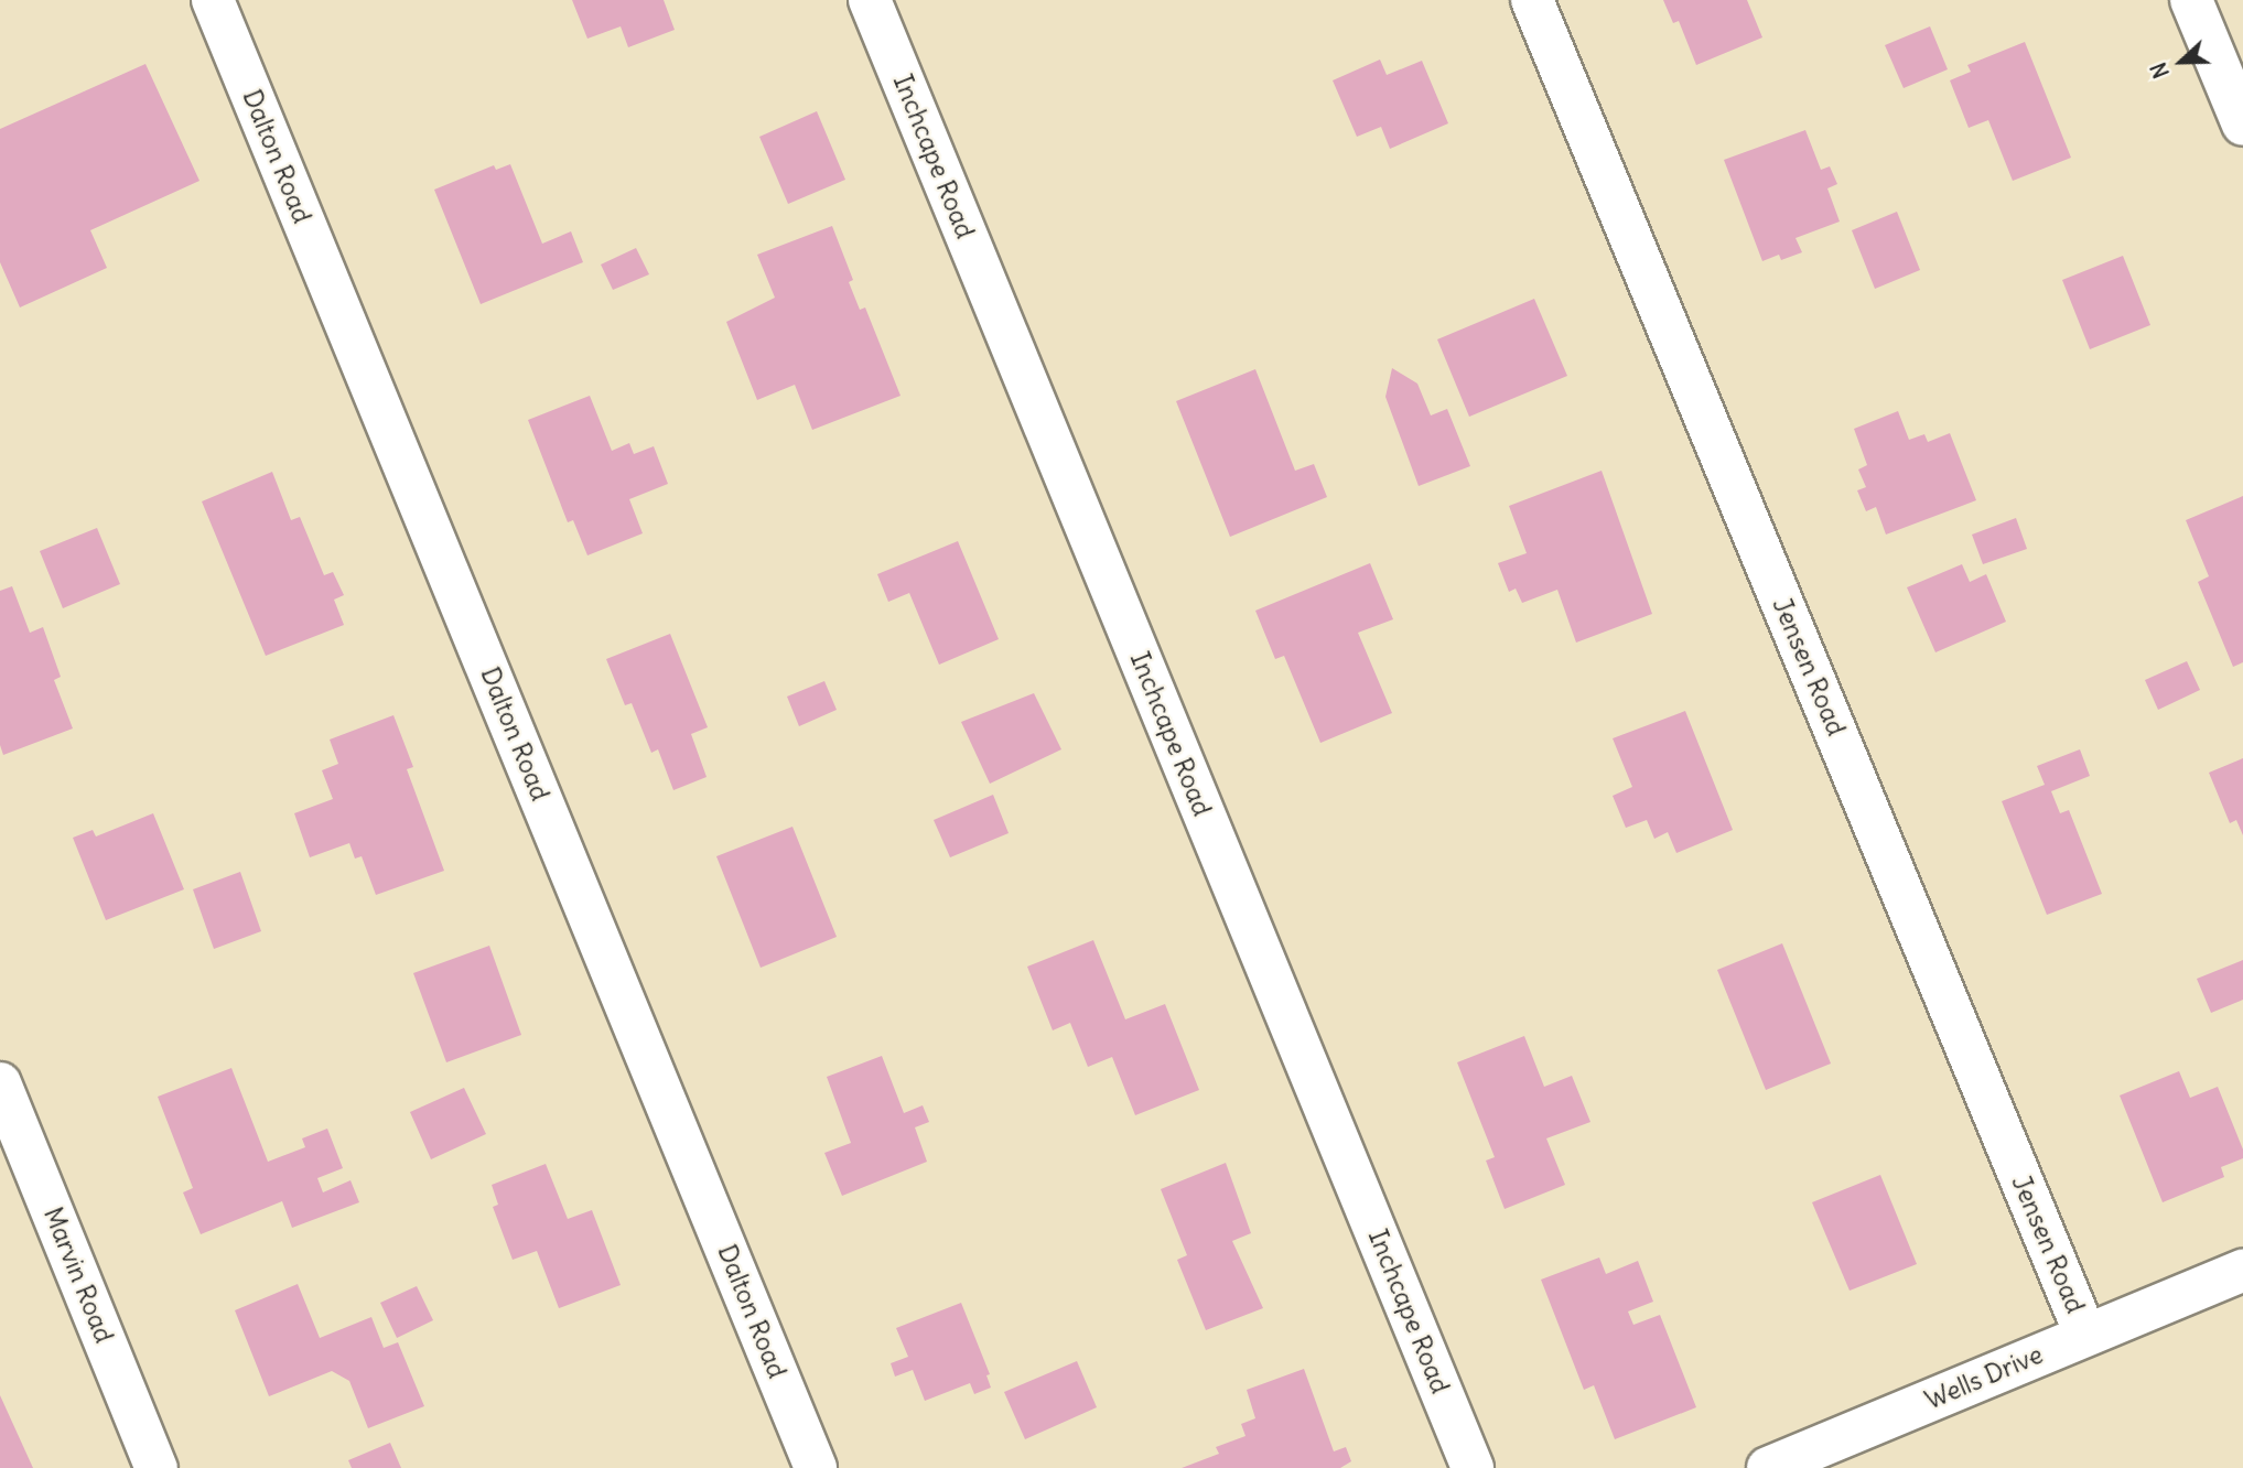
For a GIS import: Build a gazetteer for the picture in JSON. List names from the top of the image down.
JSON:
{
  "streets": {
    "street": [
      "Dalton Road",
      "Inchcape Road",
      "Jensen Road",
      "Marvin Road",
      "Wells Drive"
    ]
  },
  "crossings": [
    ["Jensen Road", "Wells Drive"]
  ],
  "north": "left"
}
